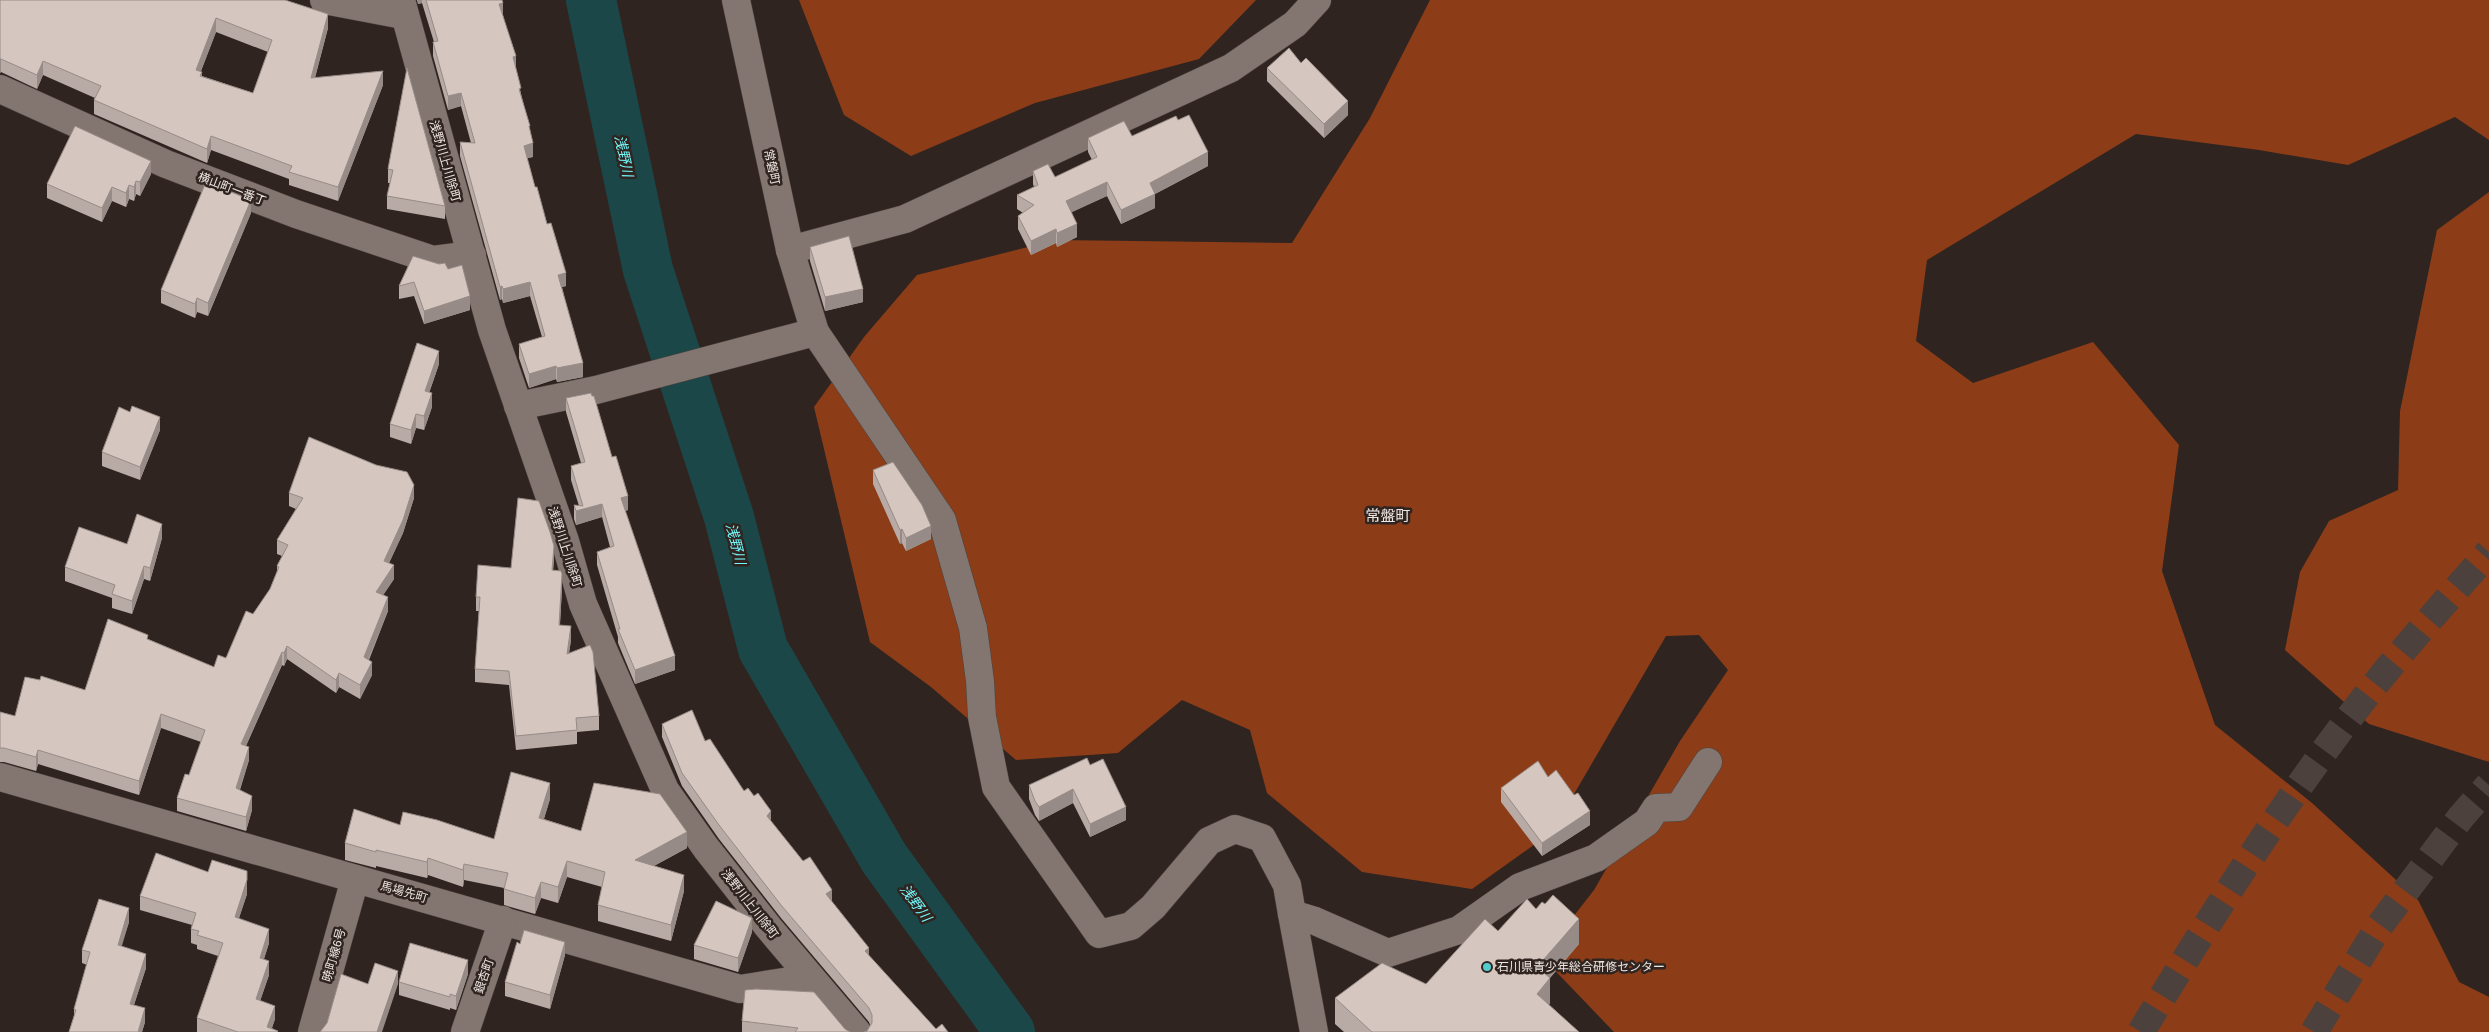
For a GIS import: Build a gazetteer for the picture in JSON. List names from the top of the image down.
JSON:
{
  "streets": {
    "street": [
      "浅野川上川除町",
      "常磐町",
      "横山町一番丁",
      "馬場先町",
      "暁町線6号",
      "銀杏町"
    ]
  },
  "crossings": [
    ["浅野川上川除町", "横山町一番丁"],
    ["浅野川上川除町", "馬場先町"],
    ["馬場先町", "暁町線6号"],
    ["馬場先町", "銀杏町"]
  ],
  "districts": ["常盤町"],
  "water": ["浅野川"],
  "places": ["石川県青少年総合研修センター"]
}
